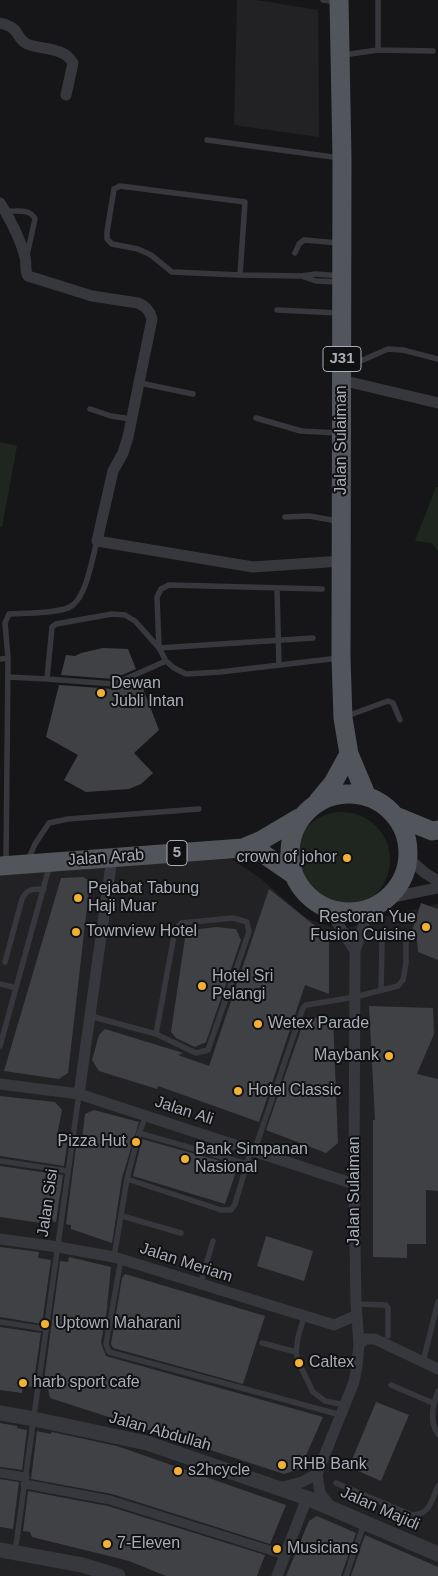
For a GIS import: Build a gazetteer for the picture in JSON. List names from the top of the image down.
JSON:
{
  "streets": {
    "main road": [
      "J31",
      "Jalan Sulaiman",
      "5",
      "Jalan Arab"
    ],
    "street": [
      "Jalan Ali",
      "Jalan Sisi",
      "Jalan Meriam",
      "Jalan Abdullah",
      "Jalan Majidi"
    ]
  },
  "crossings": [
    ["J31", "Jalan Sulaiman"],
    ["J31", "5"],
    ["J31", "Jalan Arab"],
    ["Jalan Sulaiman", "Jalan Ali"],
    ["Jalan Sulaiman", "Jalan Meriam"],
    ["5", "Jalan Arab"],
    ["Jalan Arab", "Jalan Sisi"],
    ["Jalan Ali", "Jalan Sisi"],
    ["Jalan Sisi", "Jalan Meriam"],
    ["Jalan Sisi", "Jalan Abdullah"],
    ["Jalan Abdullah", "Jalan Majidi"]
  ],
  "places": [
    "Dewan Jubli Intan",
    "crown of johor",
    "Pejabat Tabung Haji Muar",
    "Restoran Yue Fusion Cuisine",
    "Townview Hotel",
    "Hotel Sri Pelangi",
    "Wetex Parade",
    "Maybank",
    "Hotel Classic",
    "Pizza Hut",
    "Bank Simpanan Nasional",
    "Uptown Maharani",
    "Caltex",
    "harb sport cafe",
    "RHB Bank",
    "s2hcycle",
    "7-Eleven",
    "Musicians"
  ]
}
